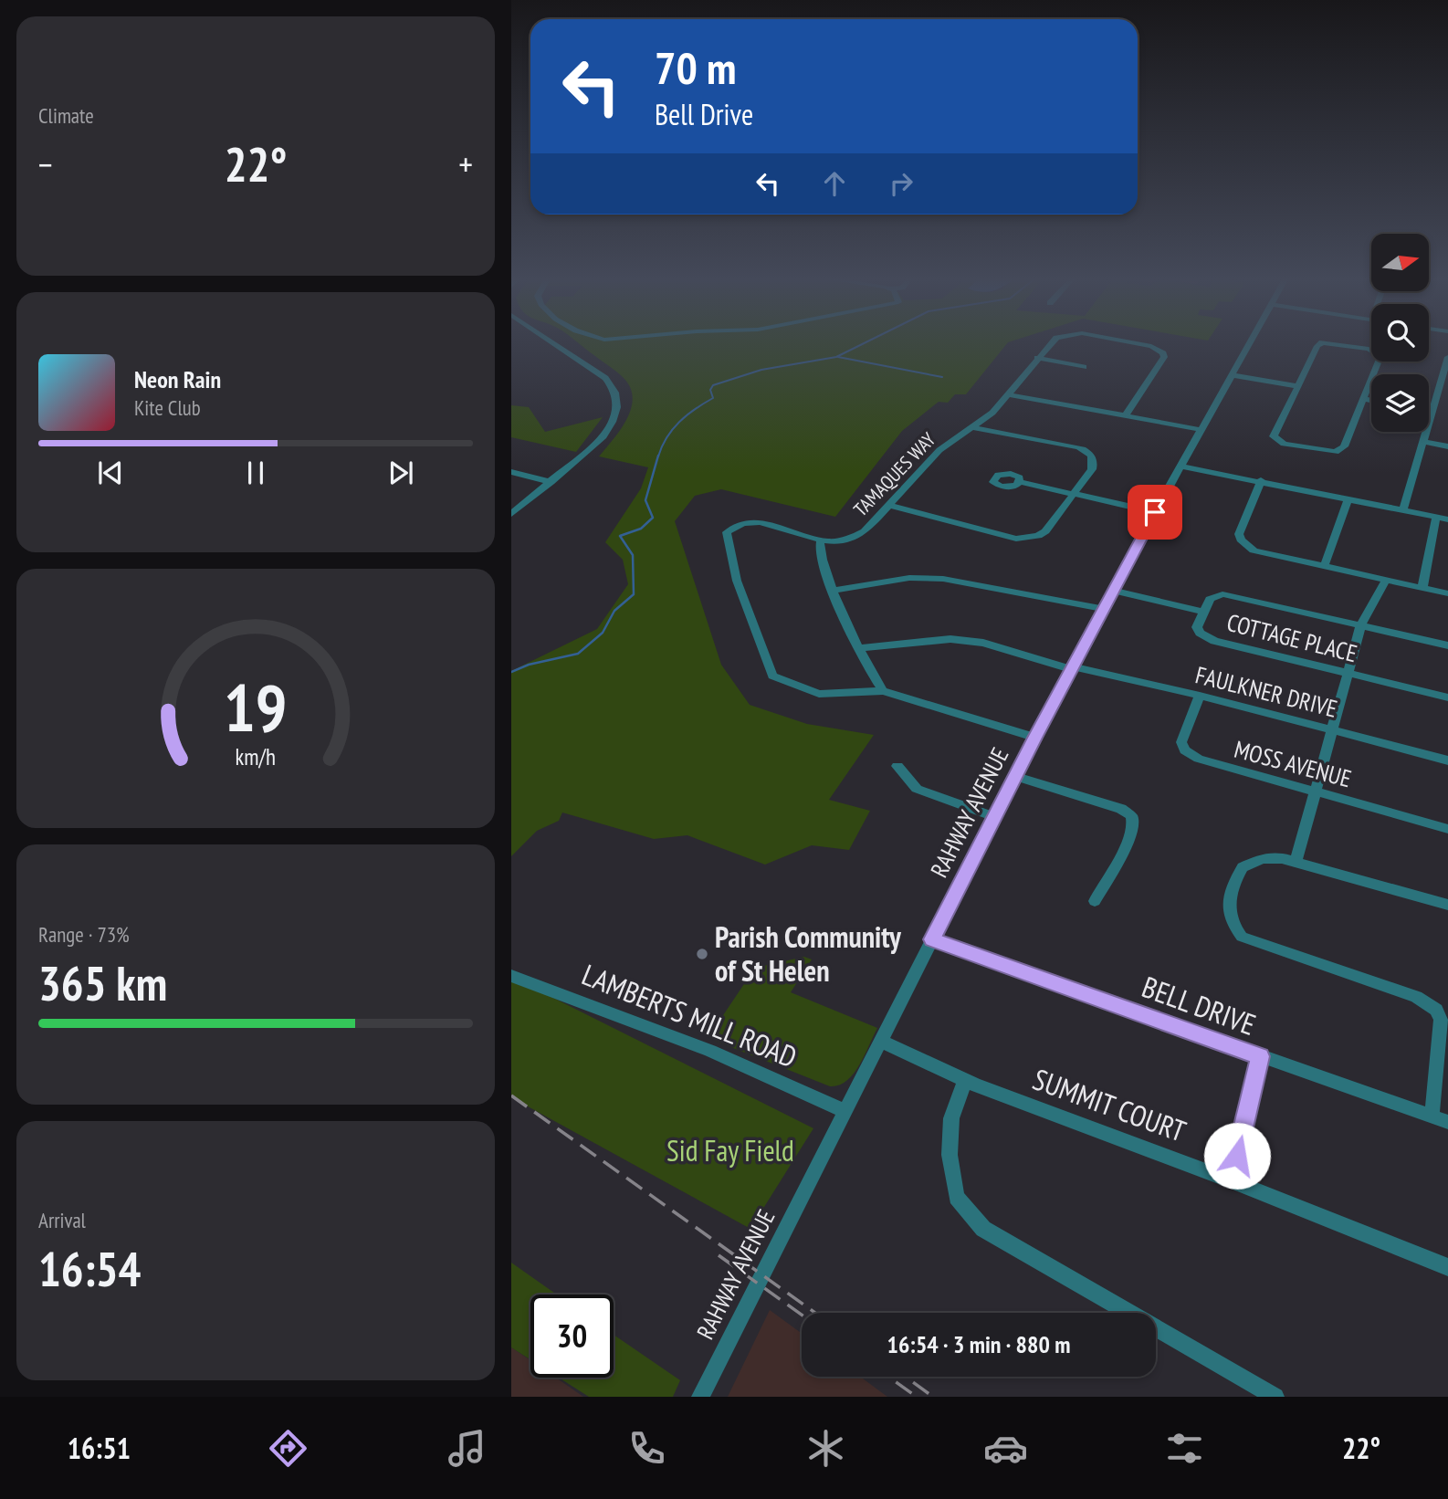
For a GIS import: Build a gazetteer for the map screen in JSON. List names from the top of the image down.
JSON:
{
  "streets": {
    "street": [
      "TAMAQUES WAY",
      "COTTAGE PLACE",
      "FAULKNER DRIVE",
      "MOSS AVENUE",
      "RAHWAY AVENUE",
      "BELL DRIVE",
      "LAMBERTS MILL ROAD",
      "SUMMIT COURT"
    ]
  },
  "crossings": [
    ["COTTAGE PLACE", "RAHWAY AVENUE"],
    ["FAULKNER DRIVE", "MOSS AVENUE"],
    ["FAULKNER DRIVE", "RAHWAY AVENUE"],
    ["RAHWAY AVENUE", "BELL DRIVE"],
    ["RAHWAY AVENUE", "LAMBERTS MILL ROAD"],
    ["RAHWAY AVENUE", "SUMMIT COURT"]
  ],
  "parks": ["Sid Fay Field"],
  "places": ["Parish Community of St Helen"],
  "north": "right",
  "page": {
    "tile": [
      "Climate",
      ["Range · 73%", "365 km"],
      ["Arrival", "16:54"]
    ],
    "turn": ["70 m", "Bell Drive"],
    "heat": ["−", "22°", "+"],
    "song": ["Neon Rain", "Kite Club"],
    "limit": "30",
    "trip": "16:54 · 3 min · 880 m",
    "tabs": ["16:51", "22°"],
    "gauge": ["19", "km/h"]
  }
}
